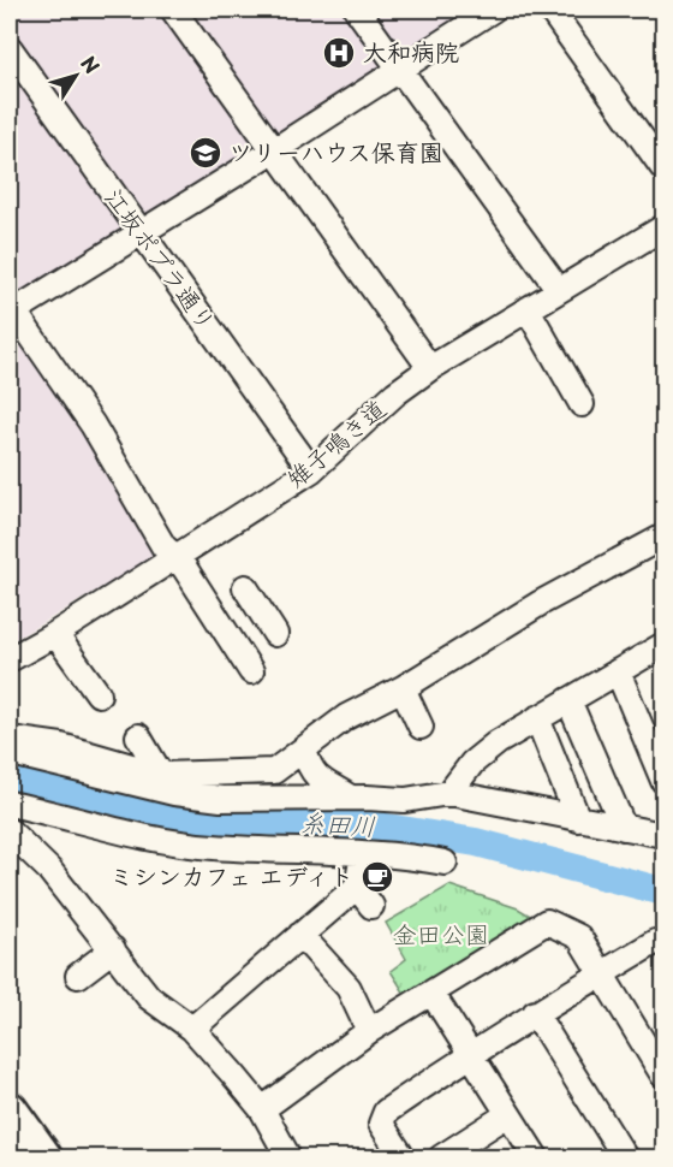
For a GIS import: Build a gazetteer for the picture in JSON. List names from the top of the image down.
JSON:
{
  "streets": {
    "street": ["江坂ポプラ通り", "雉子鳴き道"]
  },
  "crossings": [
    ["江坂ポプラ通り", "雉子鳴き道"]
  ],
  "water": ["糸田川"],
  "parks": ["金田公園"],
  "places": {
    "hospital": ["大和病院"],
    "school or university": ["ツリーハウス保育園"],
    "cafe": ["ミシンカフェ エディト"]
  },
  "north": "top right"
}
